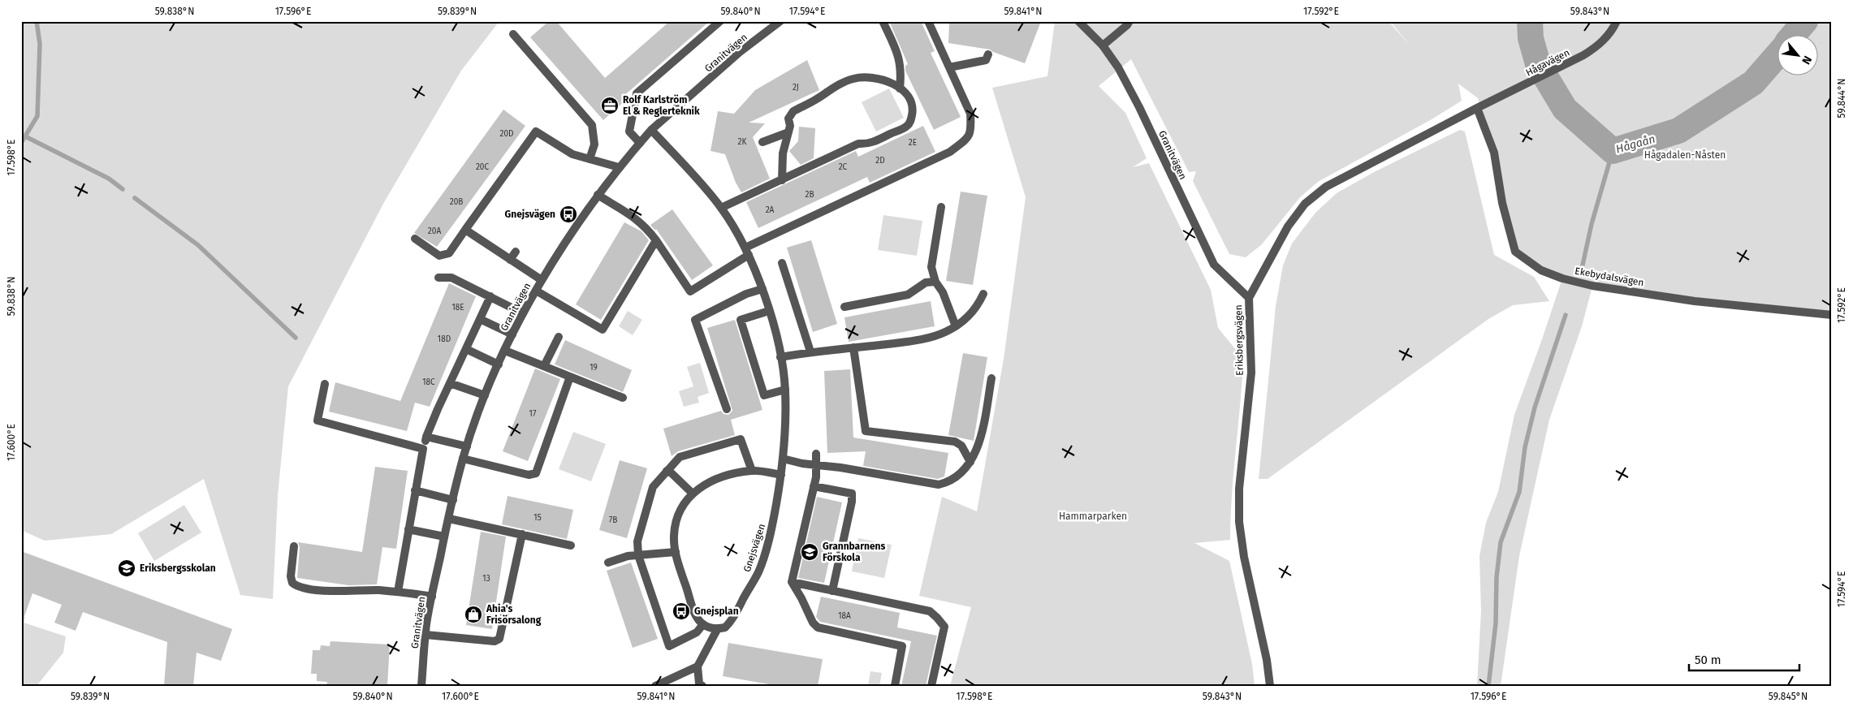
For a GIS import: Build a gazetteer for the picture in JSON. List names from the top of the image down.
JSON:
{
  "streets": {
    "street": [
      "Granitvägen",
      "Hågavägen",
      "Ekebydalsvägen",
      "Eriksbergsvägen",
      "Gnejsvägen"
    ]
  },
  "crossings": [
    ["Granitvägen", "Eriksbergsvägen"],
    ["Granitvägen", "Gnejsvägen"],
    ["Hågavägen", "Ekebydalsvägen"],
    ["Hågavägen", "Eriksbergsvägen"],
    ["Ekebydalsvägen", "Eriksbergsvägen"]
  ],
  "water": ["Hågaån"],
  "parks": ["Hågadalen-Nåsten", "Hammarparken"],
  "places": {
    "office": ["Rolf Karlström El & Reglerteknik"],
    "bus stop": ["Gnejsvägen", "Gnejsplan"],
    "school or university": ["Grannbarnens Förskola", "Eriksbergsskolan"],
    "shop": ["Ahia's Frisörsalong"]
  },
  "house_numbers": [
    "2J",
    "20D",
    "2K",
    "2E",
    "2D",
    "20C",
    "2C",
    "2B",
    "20B",
    "2A",
    "20A",
    "18E",
    "18D",
    "19",
    "18C",
    "17",
    "15",
    "7B",
    "13",
    "18A"
  ],
  "scale_bar": "50 m",
  "north": "bottom right",
  "coordinates": [
    "59.838°N",
    "17.596°E",
    "59.839°N",
    "59.840°N",
    "17.594°E",
    "59.841°N",
    "17.592°E",
    "59.843°N",
    "59.844°N",
    "17.598°E",
    "17.600°E",
    "59.845°N"
  ]
}
